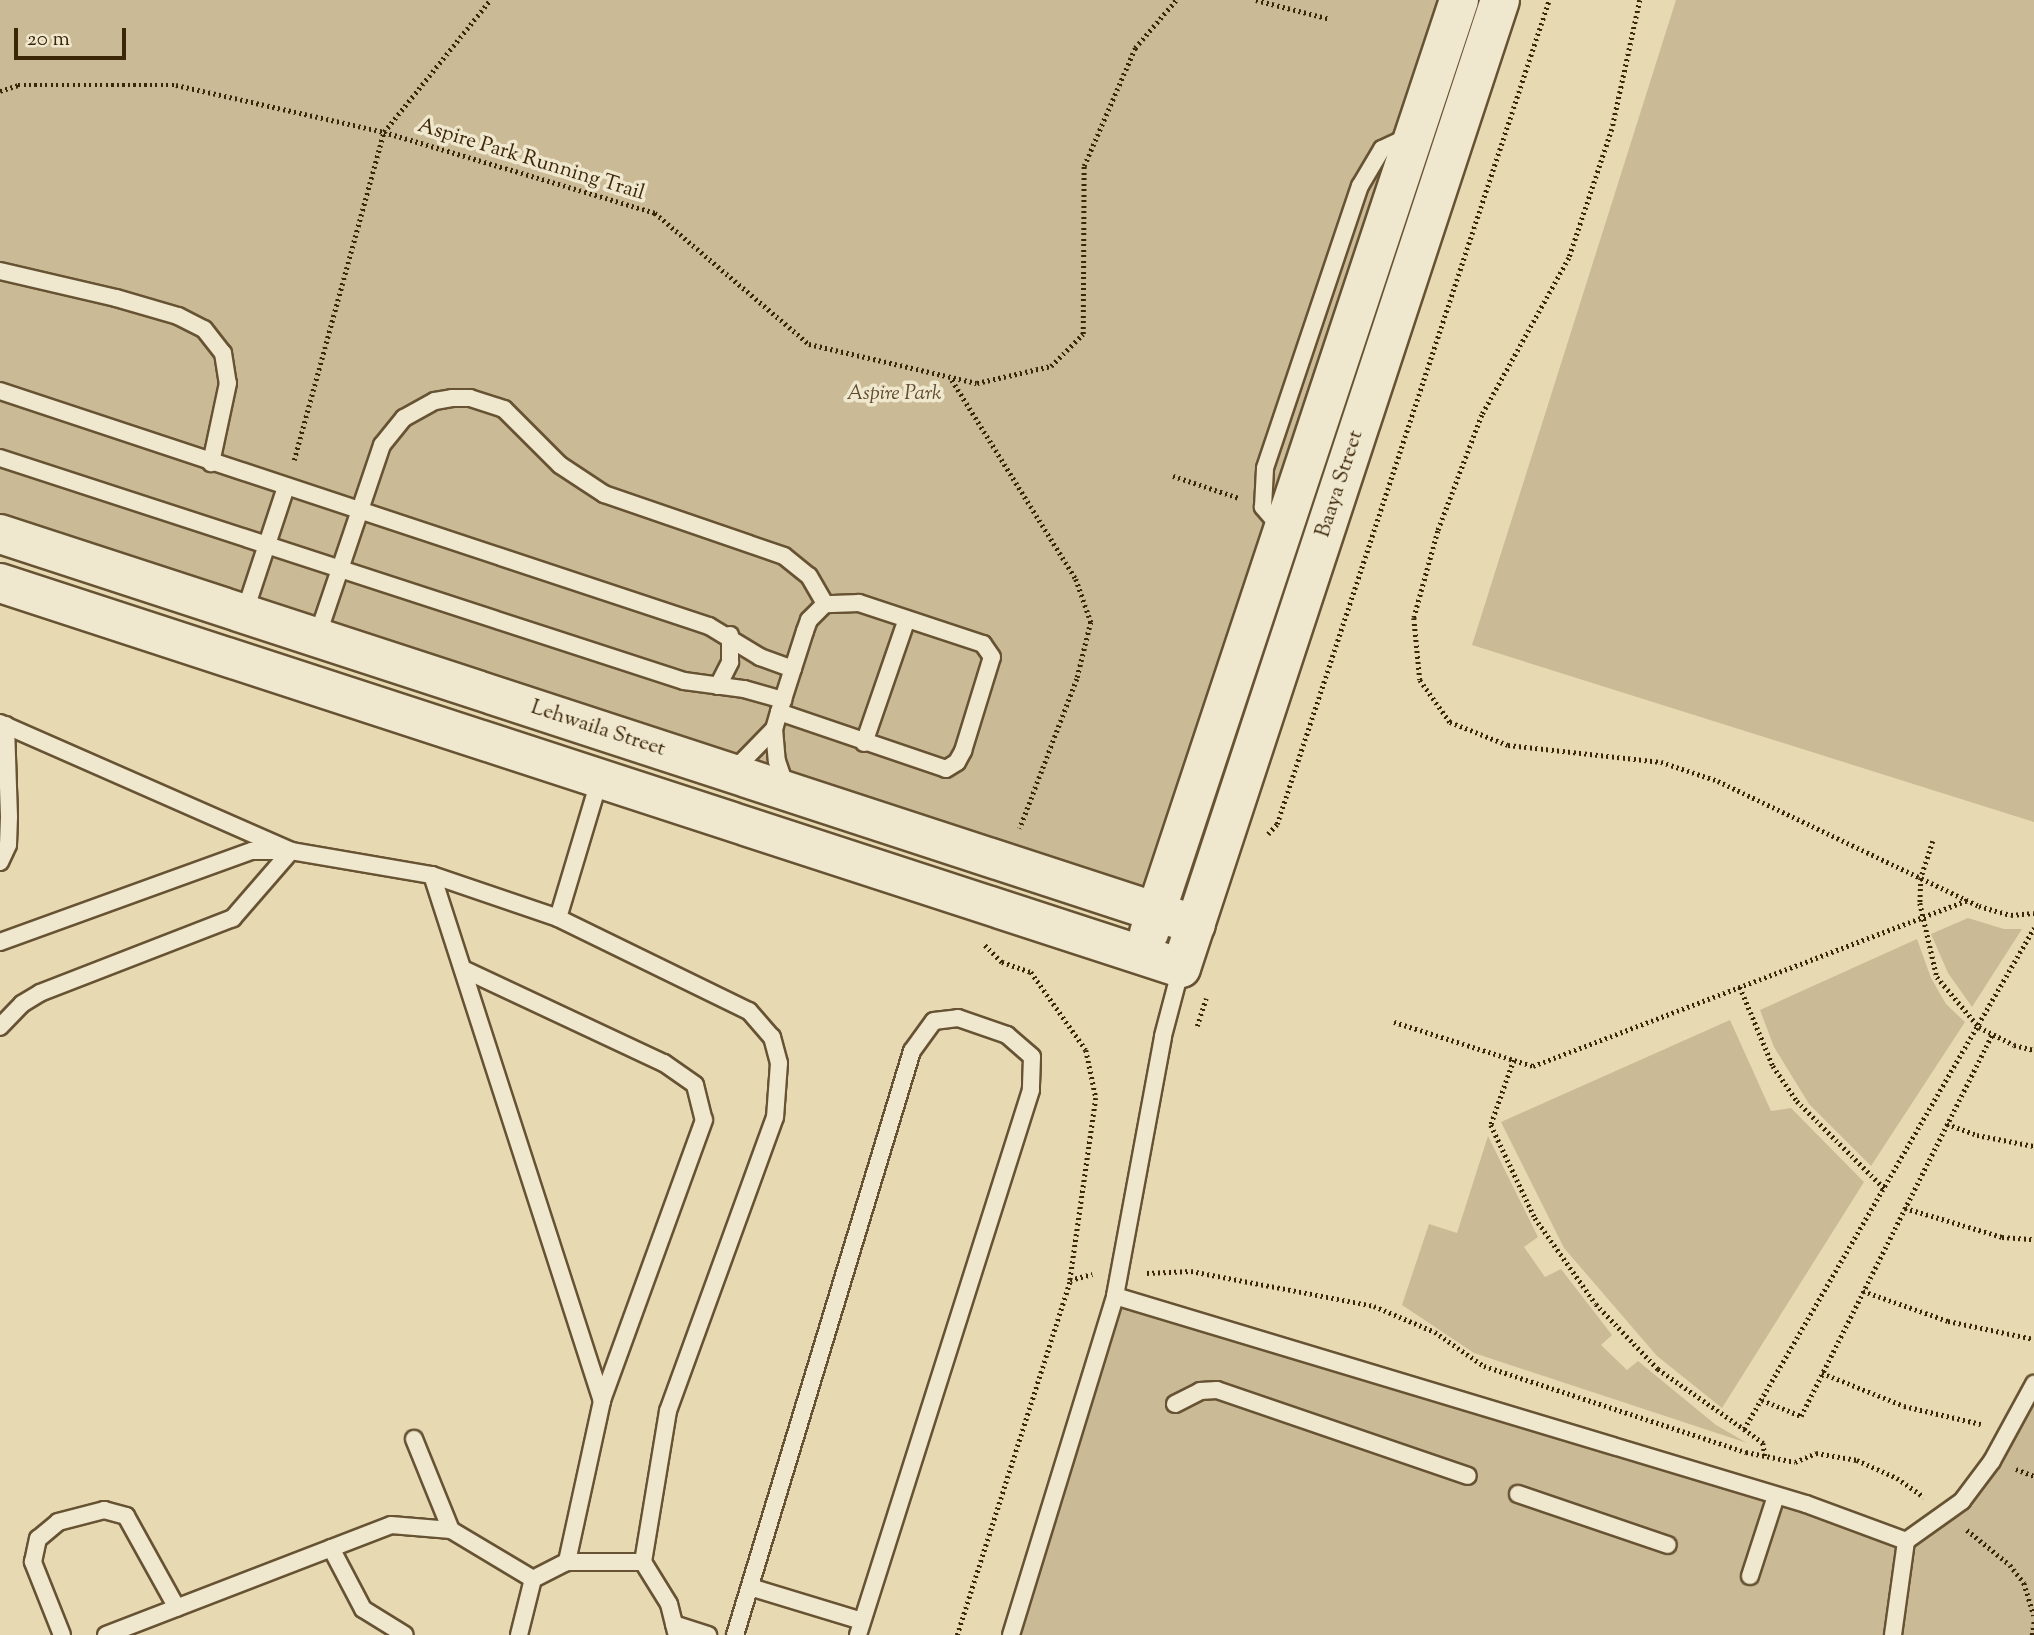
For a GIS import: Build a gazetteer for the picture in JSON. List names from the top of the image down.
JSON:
{
  "streets": {
    "street": ["Baaya Street", "Lehwaila Street"],
    "path": ["Aspire Park Running Trail"]
  },
  "crossings": [
    ["Baaya Street", "Lehwaila Street"]
  ],
  "parks": ["Aspire Park"],
  "scale_bar": "20 m"
}
